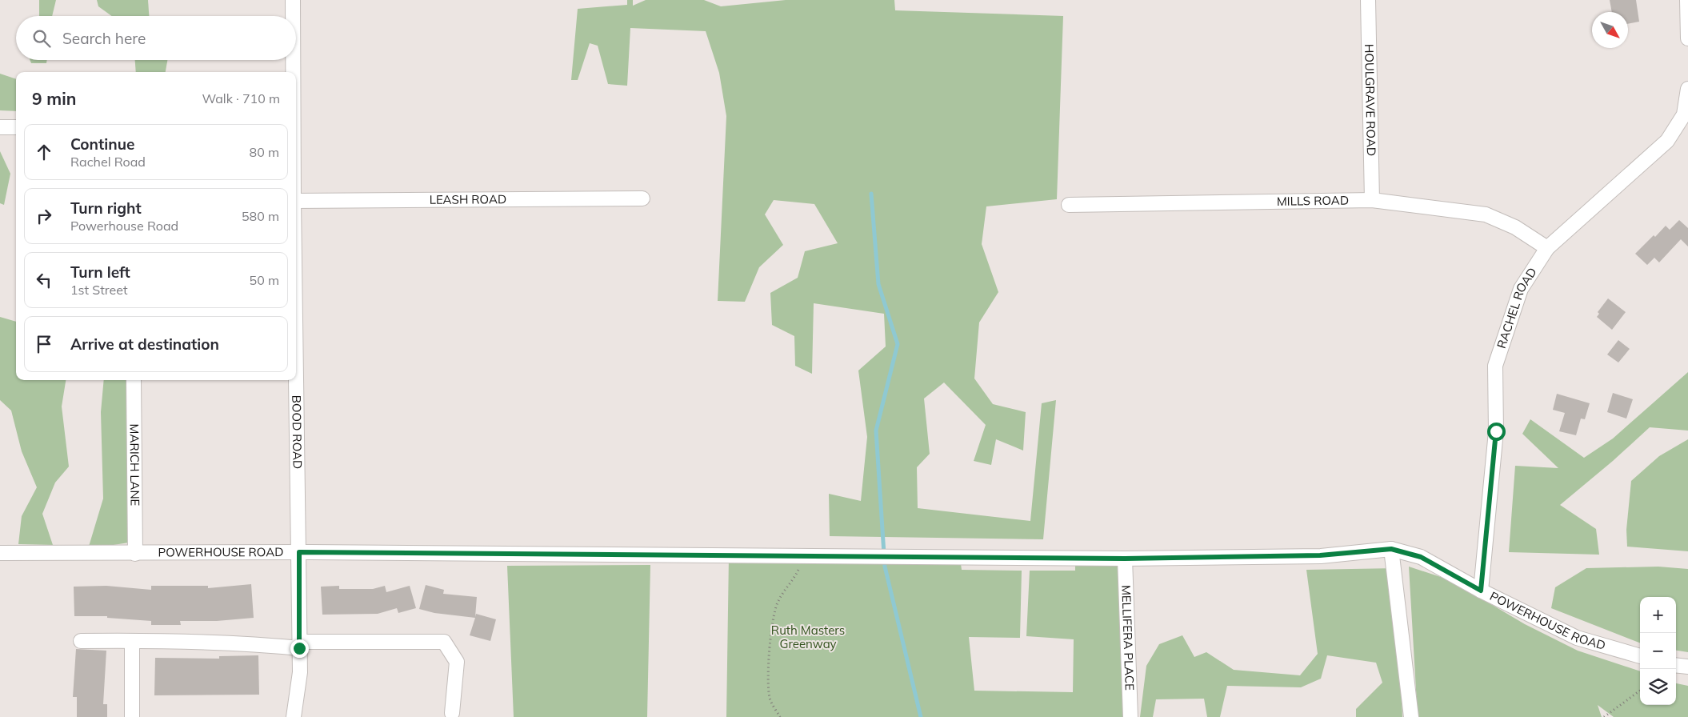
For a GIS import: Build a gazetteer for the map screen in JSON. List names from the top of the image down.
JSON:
{
  "streets": {
    "street": [
      "HOULGRAVE ROAD",
      "LEASH ROAD",
      "MILLS ROAD",
      "RACHEL ROAD",
      "BOOD ROAD",
      "MARICH LANE",
      "POWERHOUSE ROAD",
      "MELLIFERA PLACE"
    ]
  },
  "crossings": [
    ["HOULGRAVE ROAD", "MILLS ROAD"],
    ["MILLS ROAD", "RACHEL ROAD"],
    ["RACHEL ROAD", "POWERHOUSE ROAD"],
    ["BOOD ROAD", "POWERHOUSE ROAD"],
    ["MARICH LANE", "POWERHOUSE ROAD"],
    ["POWERHOUSE ROAD", "MELLIFERA PLACE"]
  ],
  "parks": ["Ruth Masters Greenway"],
  "north": "bottom right",
  "page": {
    "search": "Search here",
    "heading": ["9 min", "Walk · 710 m"],
    "list": [
      ["Continue", "Rachel Road", "80 m"],
      ["Turn right", "Powerhouse Road", "580 m"],
      ["Turn left", "1st Street", "50 m"],
      "Arrive at destination"
    ],
    "map_buttons": ["+", "−"]
  }
}
